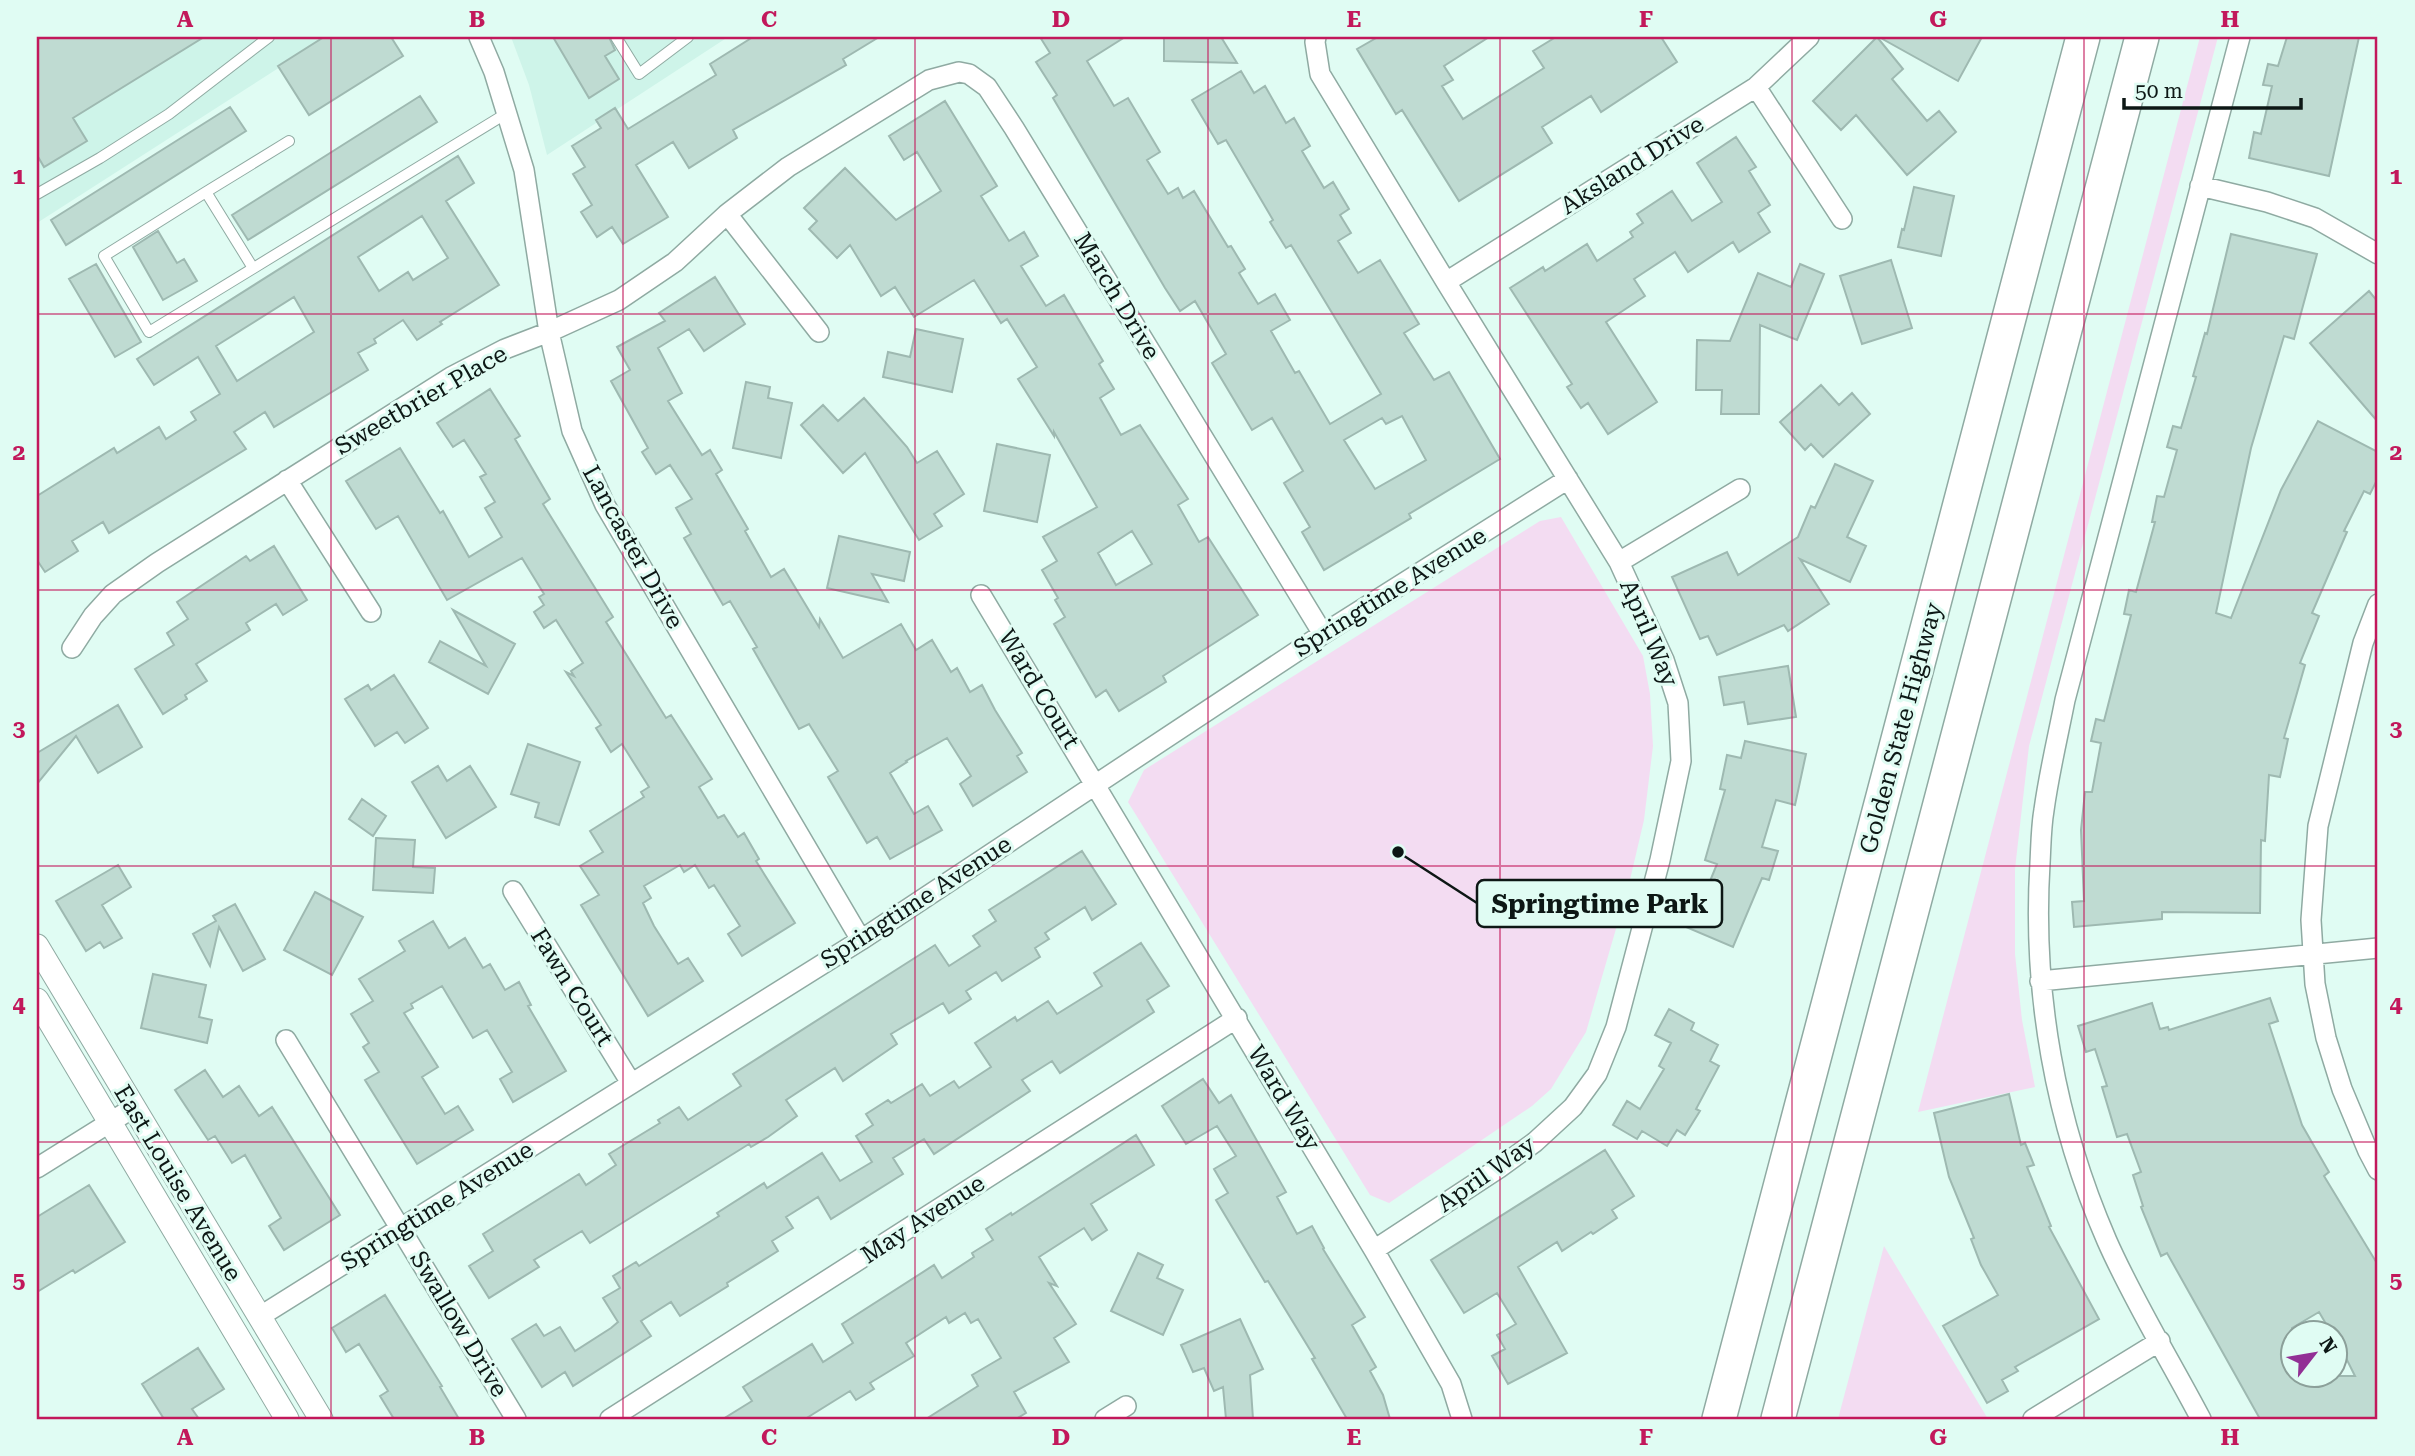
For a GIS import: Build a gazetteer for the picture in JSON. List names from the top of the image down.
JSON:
{
  "streets": {
    "highway": ["Golden State Highway"],
    "street": [
      "Aksland Drive",
      "March Drive",
      "Sweetbrier Place",
      "Lancaster Drive",
      "Springtime Avenue",
      "April Way",
      "Ward Court",
      "Fawn Court",
      "Ward Way",
      "East Louise Avenue",
      "May Avenue",
      "Swallow Drive"
    ]
  },
  "crossings": [
    ["Aksland Drive", "April Way"],
    ["March Drive", "Sweetbrier Place"],
    ["March Drive", "Springtime Avenue"],
    ["Sweetbrier Place", "Lancaster Drive"],
    ["Lancaster Drive", "Springtime Avenue"],
    ["Springtime Avenue", "April Way"],
    ["Springtime Avenue", "Ward Court"],
    ["Springtime Avenue", "Fawn Court"],
    ["Springtime Avenue", "Ward Way"],
    ["Springtime Avenue", "East Louise Avenue"],
    ["Springtime Avenue", "Swallow Drive"],
    ["April Way", "Ward Way"],
    ["Ward Court", "Ward Way"],
    ["Ward Way", "May Avenue"]
  ],
  "places": ["Springtime Park"],
  "scale_bar": "50 m",
  "north": "top right",
  "grid": {
    "columns": [
      "A",
      "B",
      "C",
      "D",
      "E",
      "F",
      "G",
      "H"
    ],
    "rows": [
      "1",
      "2",
      "3",
      "4",
      "5"
    ]
  }
}
